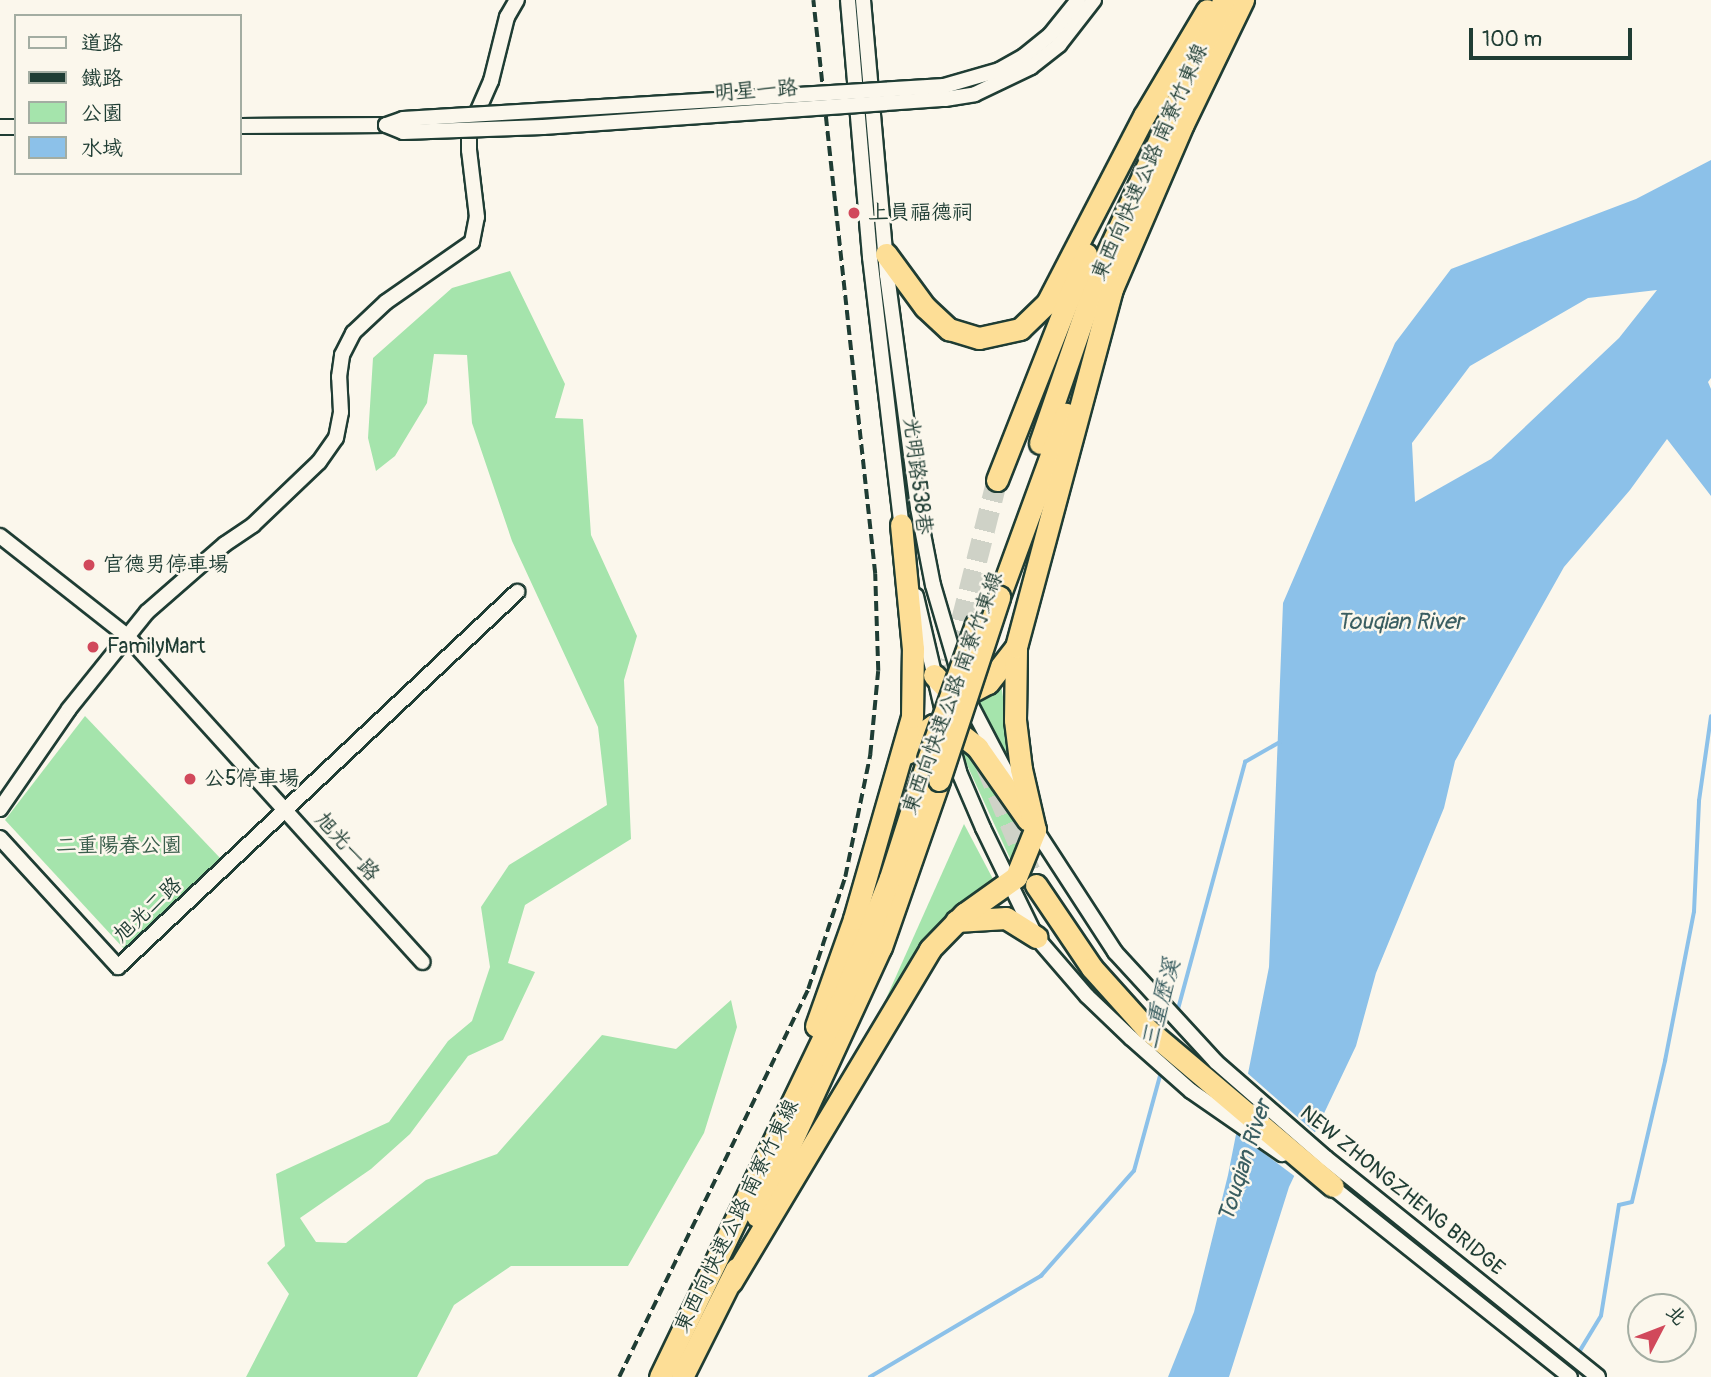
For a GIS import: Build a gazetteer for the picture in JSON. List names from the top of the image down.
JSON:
{
  "streets": {
    "highway": ["東西向快速公路 南寮竹東線"],
    "street": [
      "明星一路",
      "光明路538巷",
      "旭光一路",
      "旭光二路",
      "NEW ZHONGZHENG BRIDGE"
    ]
  },
  "crossings": [
    ["光明路538巷", "NEW ZHONGZHENG BRIDGE"],
    ["旭光一路", "旭光二路"]
  ],
  "water": ["Touqian River", "三重歷溪"],
  "parks": ["二重陽春公園"],
  "places": [
    "上員福德祠",
    "官德男停車場",
    "FamilyMart",
    "公5停車場"
  ],
  "legend": [
    "道路",
    "鐵路",
    "公園",
    "水域"
  ],
  "scale_bar": "100 m",
  "north": "top right"
}
